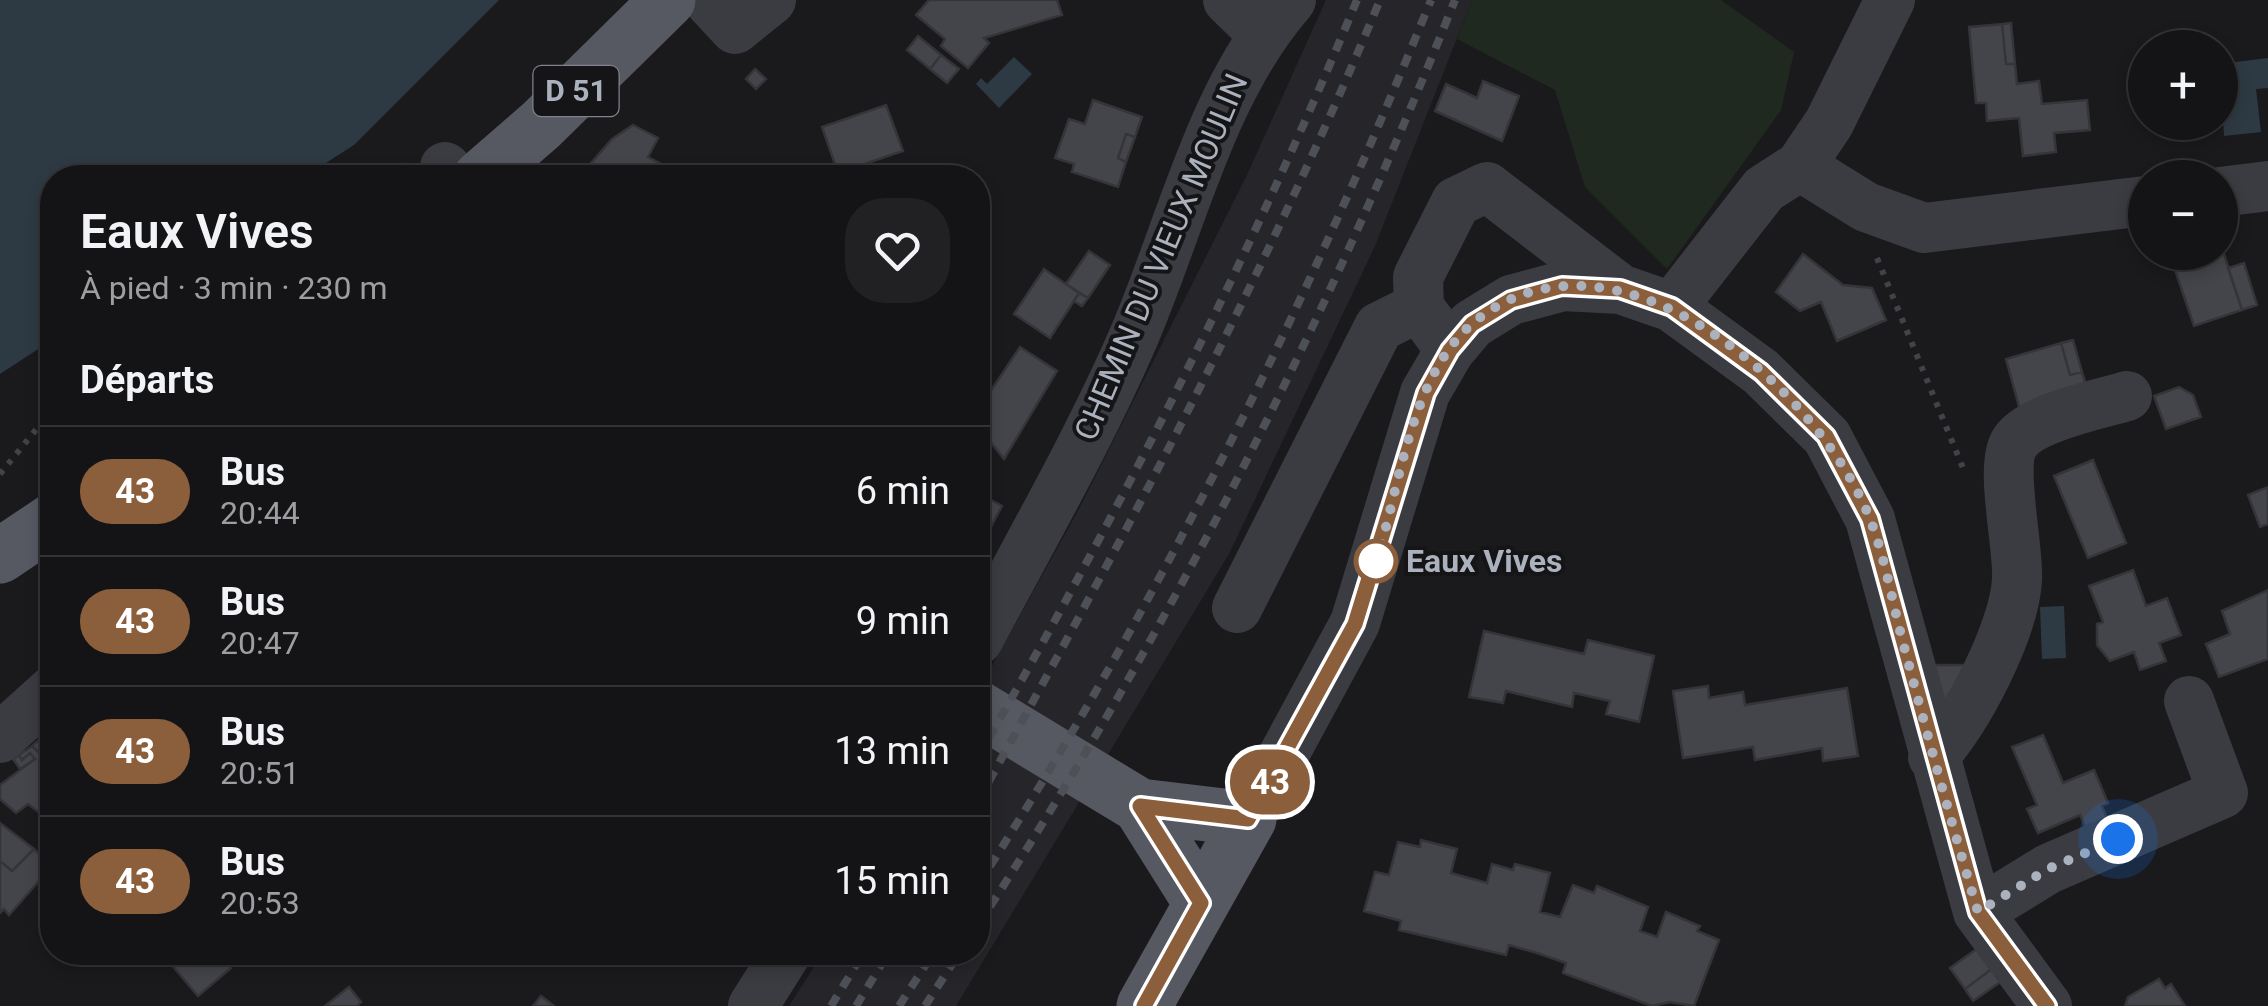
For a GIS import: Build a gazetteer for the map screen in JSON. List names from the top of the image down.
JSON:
{
  "streets": {
    "main road": ["D 51"],
    "street": ["CHEMIN DU VIEUX MOULIN"]
  },
  "places": ["Eaux Vives"],
  "lines": ["bus line 43"],
  "page": {
    "on_map": "43",
    "map_buttons": ["+", "−"],
    "heading": [
      ["Eaux Vives", "À pied · 3 min · 230 m"],
      "Départs"
    ],
    "list": [
      {
        "mark": "43",
        "name": "Bus",
        "note": "20:44",
        "value": "6 min"
      },
      {
        "mark": "43",
        "name": "Bus",
        "note": "20:47",
        "value": "9 min"
      },
      {
        "mark": "43",
        "name": "Bus",
        "note": "20:51",
        "value": "13 min"
      },
      {
        "mark": "43",
        "name": "Bus",
        "note": "20:53",
        "value": "15 min"
      }
    ]
  }
}
